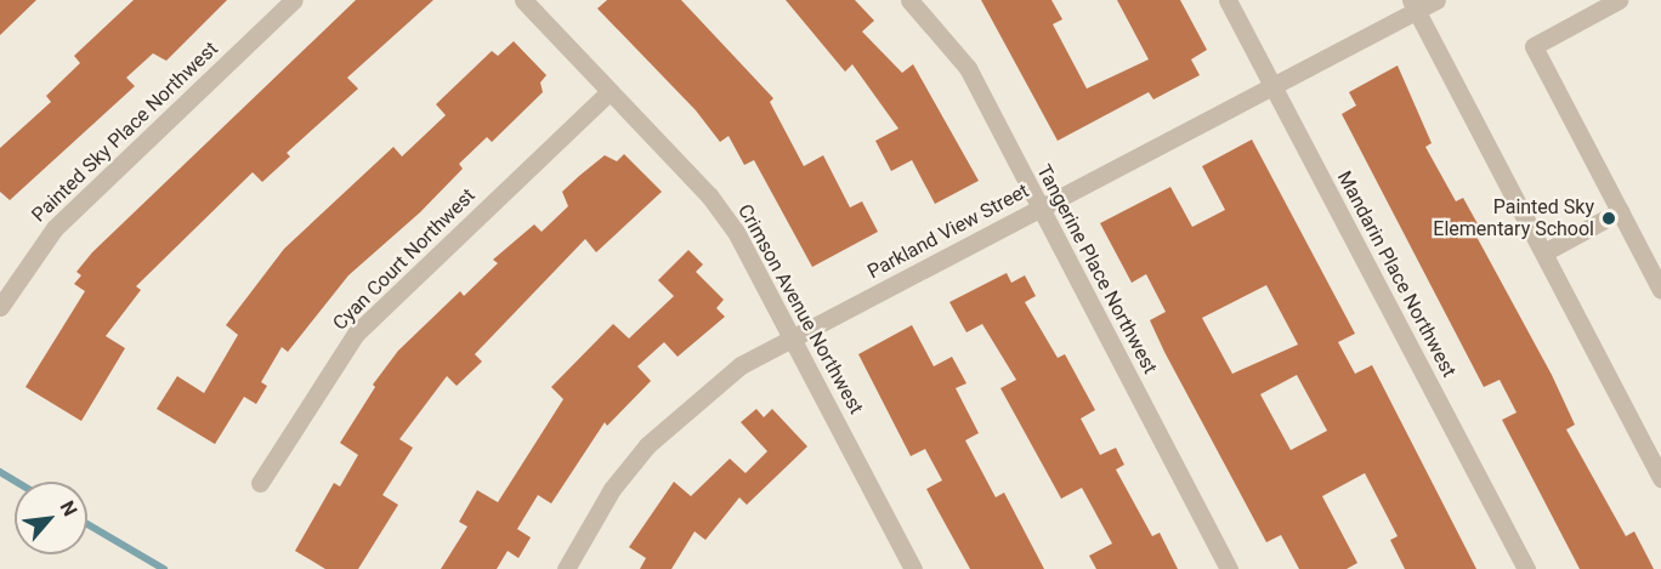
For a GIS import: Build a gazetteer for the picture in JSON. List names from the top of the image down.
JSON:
{
  "streets": {
    "street": [
      "Painted Sky Place Northwest",
      "Parkland View Street",
      "Cyan Court Northwest",
      "Tangerine Place Northwest",
      "Mandarin Place Northwest",
      "Crimson Avenue Northwest"
    ]
  },
  "crossings": [
    ["Parkland View Street", "Tangerine Place Northwest"],
    ["Parkland View Street", "Mandarin Place Northwest"],
    ["Parkland View Street", "Crimson Avenue Northwest"],
    ["Cyan Court Northwest", "Crimson Avenue Northwest"]
  ],
  "places": ["Painted Sky Elementary School"],
  "north": "top right"
}
